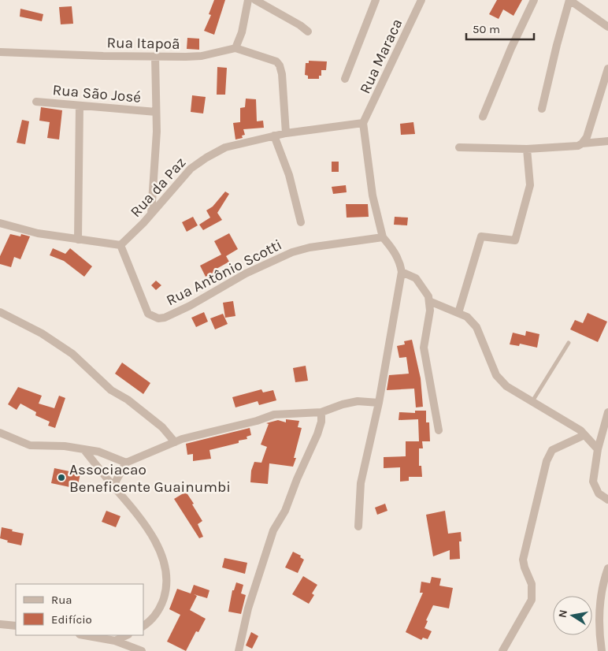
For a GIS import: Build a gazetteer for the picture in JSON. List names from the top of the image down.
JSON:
{
  "streets": {
    "street": [
      "Rua Itapoã",
      "Rua Maraca",
      "Rua São José",
      "Rua da Paz",
      "Rua Antônio Scotti"
    ]
  },
  "crossings": [
    ["Rua Itapoã", "Rua São José"],
    ["Rua Maraca", "Rua da Paz"],
    ["Rua São José", "Rua da Paz"],
    ["Rua da Paz", "Rua Antônio Scotti"]
  ],
  "places": ["Associacao Beneficente Guainumbi"],
  "legend": ["Rua", "Edifício"],
  "scale_bar": "50 m",
  "north": "left"
}
